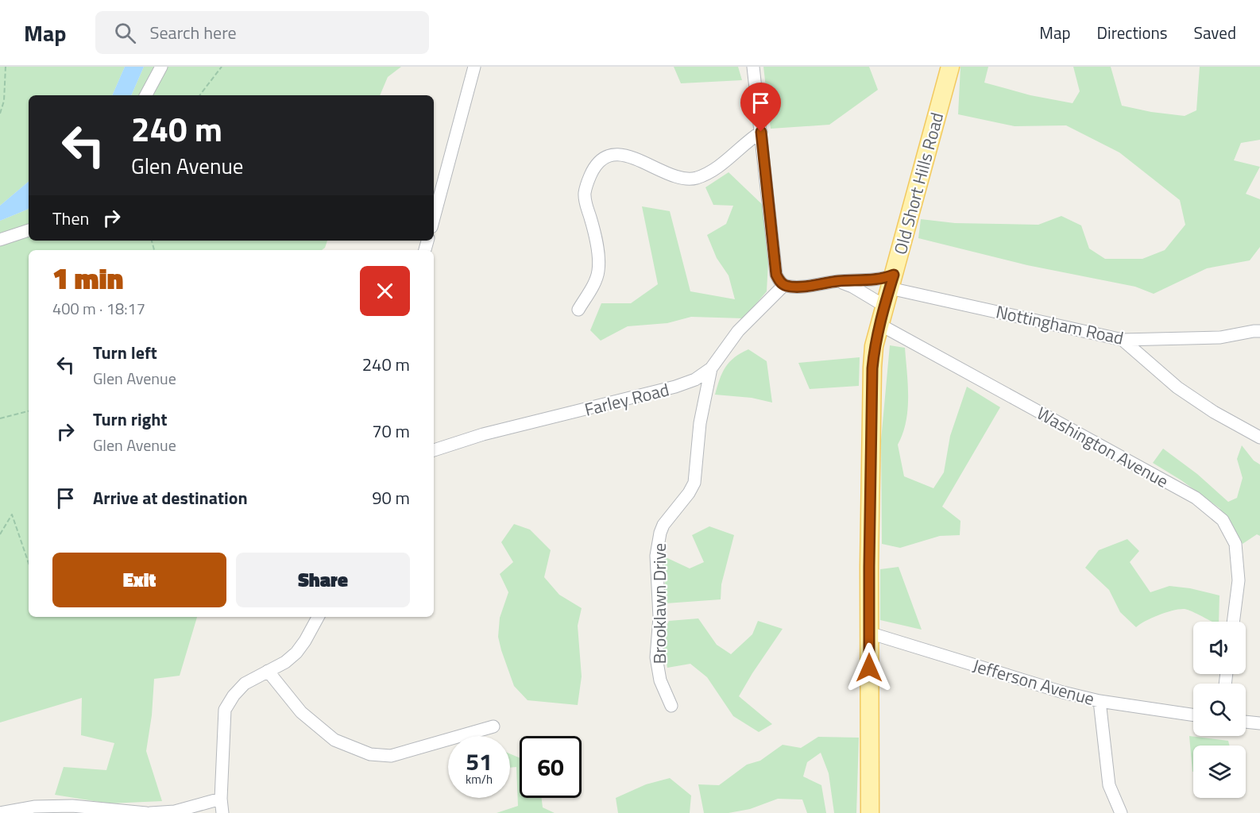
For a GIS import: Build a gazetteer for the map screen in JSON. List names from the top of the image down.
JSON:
{
  "streets": {
    "main road": ["Old Short Hills Road"],
    "street": [
      "Nottingham Road",
      "Farley Road",
      "Washington Avenue",
      "Brooklawn Drive",
      "Jefferson Avenue"
    ]
  },
  "crossings": [
    ["Old Short Hills Road", "Nottingham Road"],
    ["Old Short Hills Road", "Washington Avenue"],
    ["Old Short Hills Road", "Jefferson Avenue"],
    ["Farley Road", "Brooklawn Drive"]
  ],
  "page": {
    "header": "Map",
    "search": "Search here",
    "nav": ["Map", "Directions", "Saved"],
    "turn": ["240 m", "Glen Avenue"],
    "then": "Then",
    "heading": ["1 min", "400 m · 18:17"],
    "list": [
      {
        "name": "Turn left",
        "note": "Glen Avenue",
        "value": "240 m"
      },
      {
        "name": "Turn right",
        "note": "Glen Avenue",
        "value": "70 m"
      },
      {
        "name": "Arrive at destination",
        "value": "90 m"
      }
    ],
    "buttons": ["Exit", "Share"],
    "speed": "51 km/h",
    "limit": "60"
  }
}
